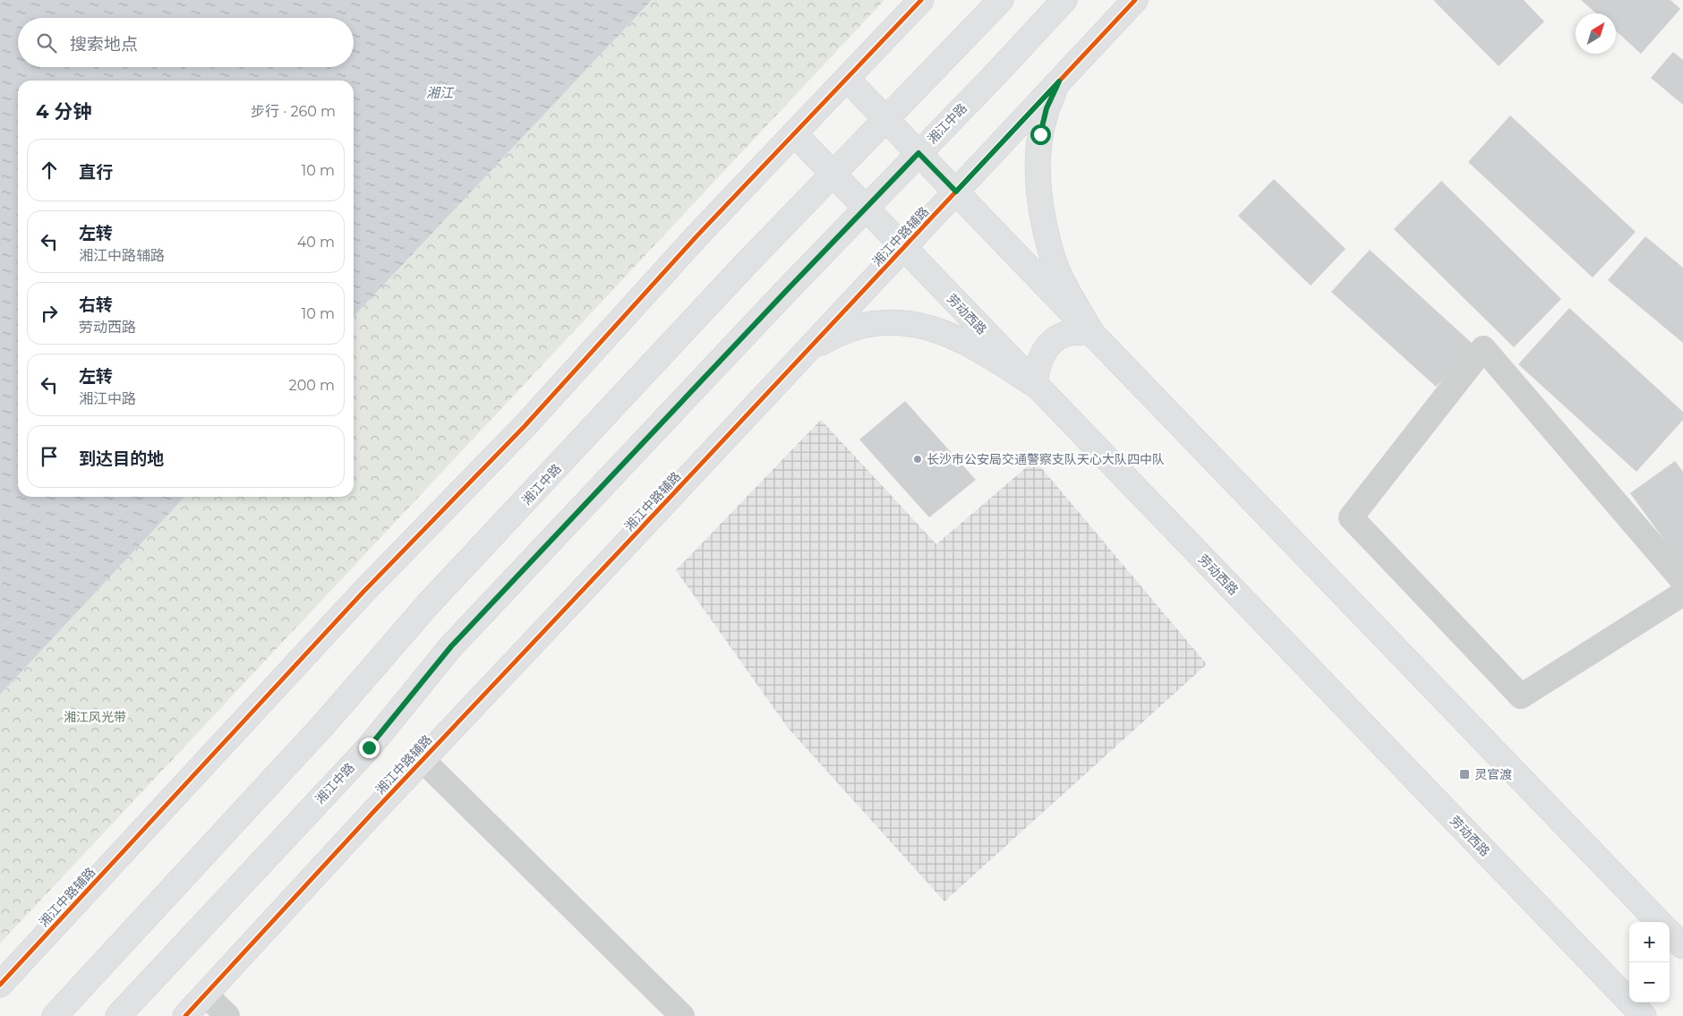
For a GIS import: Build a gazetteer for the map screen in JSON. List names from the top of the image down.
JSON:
{
  "streets": {
    "main road": ["湘江中路", "湘江中路辅路", "劳动西路"]
  },
  "crossings": [
    ["湘江中路", "劳动西路"],
    ["湘江中路辅路", "劳动西路"]
  ],
  "water": ["湘江"],
  "parks": ["湘江风光带"],
  "places": {
    "other": ["长沙市公安局交通警察支队天心大队四中队"],
    "transit": ["灵官渡"]
  },
  "north": "top right",
  "page": {
    "search": "搜索地点",
    "heading": ["4 分钟", "步行 · 260 m"],
    "list": [
      ["直行", "10 m"],
      ["左转", "湘江中路辅路", "40 m"],
      ["右转", "劳动西路", "10 m"],
      ["左转", "湘江中路", "200 m"],
      "到达目的地"
    ],
    "map_buttons": ["+", "−"]
  }
}
